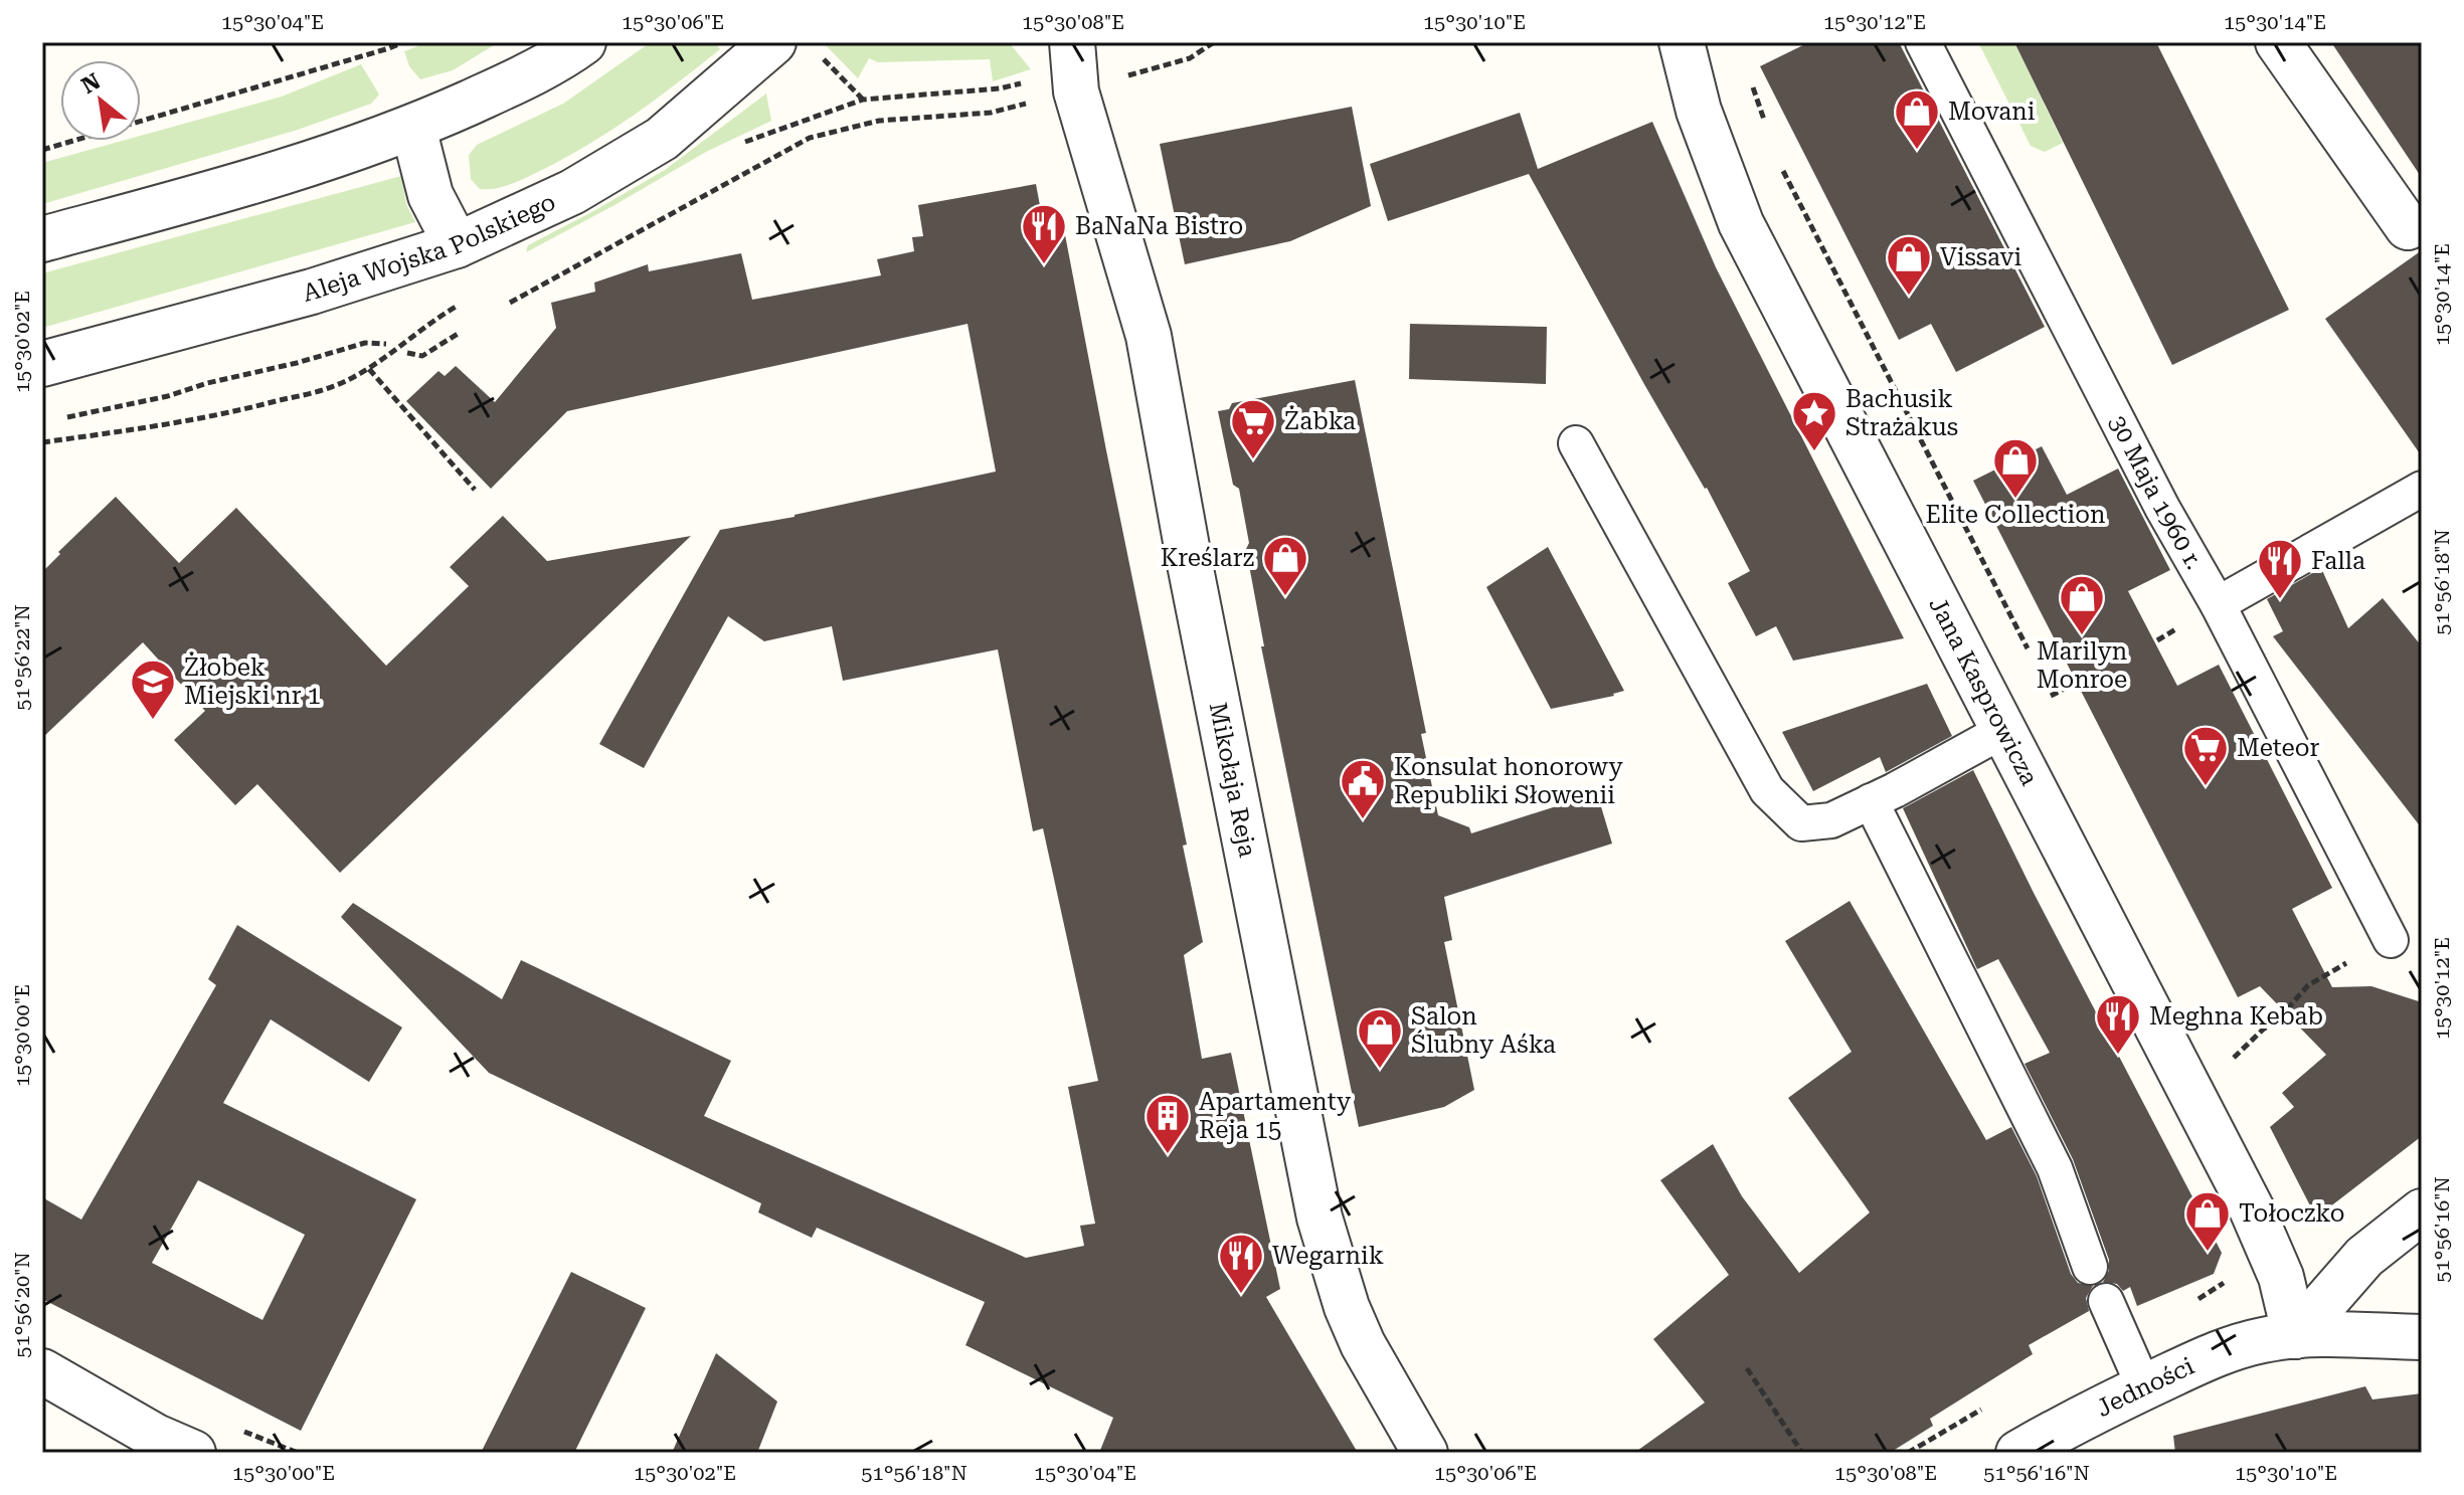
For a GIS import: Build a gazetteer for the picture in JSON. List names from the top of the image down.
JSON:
{
  "streets": {
    "street": [
      "Aleja Wojska Polskiego",
      "Jana Kasprowicza",
      "Mikołaja Reja",
      "Jedności"
    ],
    "lane": ["30 Maja 1960 r."]
  },
  "crossings": [
    ["Jana Kasprowicza", "Jedności"]
  ],
  "places": {
    "shop": [
      "Movani",
      "Vissavi",
      "Elite Collection",
      "Kreślarz",
      "Marilyn Monroe",
      "Salon Ślubny Aśka",
      "Tołoczko"
    ],
    "restaurant": [
      "BaNaNa Bistro",
      "Falla",
      "Meghna Kebab",
      "Wegarnik"
    ],
    "place": ["Bachusik Strażakus"],
    "supermarket": ["Żabka", "Meteor"],
    "school or university": ["Żłobek Miejski nr 1"],
    "public building": ["Konsulat honorowy Republiki Słowenii"],
    "building": ["Apartamenty Reja 15"]
  },
  "north": "top left",
  "coordinates": [
    "15°30'04\"E",
    "15°30'06\"E",
    "15°30'08\"E",
    "15°30'10\"E",
    "15°30'12\"E",
    "15°30'14\"E",
    "15°30'02\"E",
    "51°56'18\"N",
    "51°56'22\"N",
    "15°30'00\"E",
    "51°56'16\"N",
    "51°56'20\"N"
  ]
}
